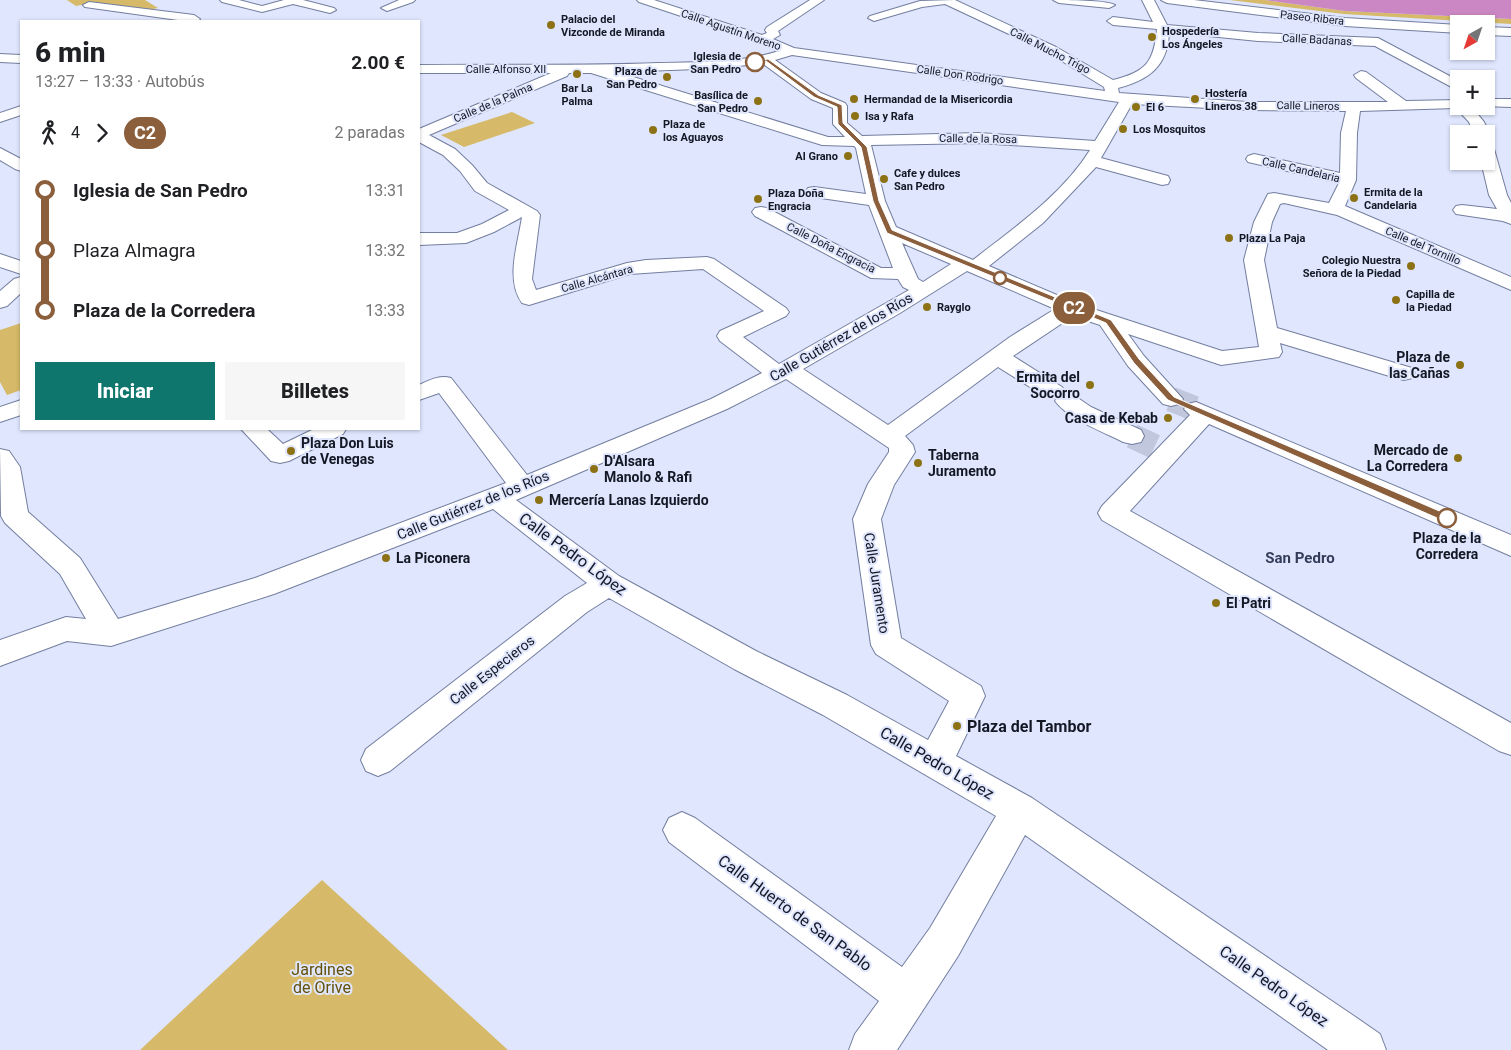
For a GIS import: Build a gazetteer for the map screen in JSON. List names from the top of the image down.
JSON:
{
  "streets": {
    "street": [
      "Paseo Ribera",
      "Calle Agustín Moreno",
      "Calle Badanas",
      "Calle Mucho Trigo",
      "Calle Alfonso XII",
      "Calle Don Rodrigo",
      "Calle de la Palma",
      "Calle Lineros",
      "Calle de la Rosa",
      "Calle Candelaria",
      "Calle del Tornillo",
      "Calle Doña Engracia",
      "Calle Alcántara",
      "Calle Gutiérrez de los Ríos",
      "Calle Pedro López",
      "Calle Juramento",
      "Calle Especieros",
      "Calle Huerto de San Pablo"
    ]
  },
  "crossings": [
    ["Calle Agustín Moreno", "Calle Don Rodrigo"],
    ["Calle Mucho Trigo", "Calle Don Rodrigo"],
    ["Calle Mucho Trigo", "Calle Lineros"],
    ["Calle Mucho Trigo", "Calle Gutiérrez de los Ríos"],
    ["Calle Alfonso XII", "Calle de la Palma"],
    ["Calle Don Rodrigo", "Calle Lineros"],
    ["Calle Don Rodrigo", "Calle Gutiérrez de los Ríos"],
    ["Calle Lineros", "Calle Candelaria"],
    ["Calle Lineros", "Calle Gutiérrez de los Ríos"],
    ["Calle de la Rosa", "Calle Gutiérrez de los Ríos"],
    ["Calle Candelaria", "Calle del Tornillo"],
    ["Calle Doña Engracia", "Calle Gutiérrez de los Ríos"],
    ["Calle Alcántara", "Calle Gutiérrez de los Ríos"],
    ["Calle Gutiérrez de los Ríos", "Calle Pedro López"],
    ["Calle Pedro López", "Calle Juramento"],
    ["Calle Pedro López", "Calle Especieros"]
  ],
  "districts": ["San Pedro"],
  "parks": ["Jardines de Orive"],
  "places": [
    "Palacio del Vizconde de Miranda",
    "Hospedería Los Ángeles",
    "Iglesia de San Pedro",
    "Bar La Palma",
    "Plaza de San Pedro",
    "Hermandad de la Misericordia",
    "Hostería Lineros 38",
    "Basílica de San Pedro",
    "El 6",
    "Isa y Rafa",
    "Los Mosquitos",
    "Plaza de los Aguayos",
    "Al Grano",
    "Cafe y dulces San Pedro",
    "Ermita de la Candelaria",
    "Plaza Doña Engracia",
    "Plaza La Paja",
    "Colegio Nuestra Señora de la Piedad",
    "Capilla de la Piedad",
    "Rayglo",
    "Plaza de las Cañas",
    "Ermita del Socorro",
    "Casa de Kebab",
    "Plaza Don Luis de Venegas",
    "Mercado de La Corredera",
    "Taberna Juramento",
    "D'Alsara Manolo & Rafi",
    "Mercería Lanas Izquierdo",
    "Plaza de la Corredera",
    "La Piconera",
    "El Patri",
    "Plaza del Tambor"
  ],
  "lines": ["bus line C2"],
  "north": "bottom left",
  "page": {
    "on_map": "C2",
    "map_buttons": ["+", "−"],
    "heading": ["6 min", "13:27 – 13:33 · Autobús", "2.00 €"],
    "legs": ["4", "C2", "2 paradas"],
    "list": [
      {
        "name": "Iglesia de San Pedro",
        "value": "13:31"
      },
      {
        "name": "Plaza Almagra",
        "value": "13:32"
      },
      {
        "name": "Plaza de la Corredera",
        "value": "13:33"
      }
    ],
    "buttons": ["Iniciar", "Billetes"]
  }
}
